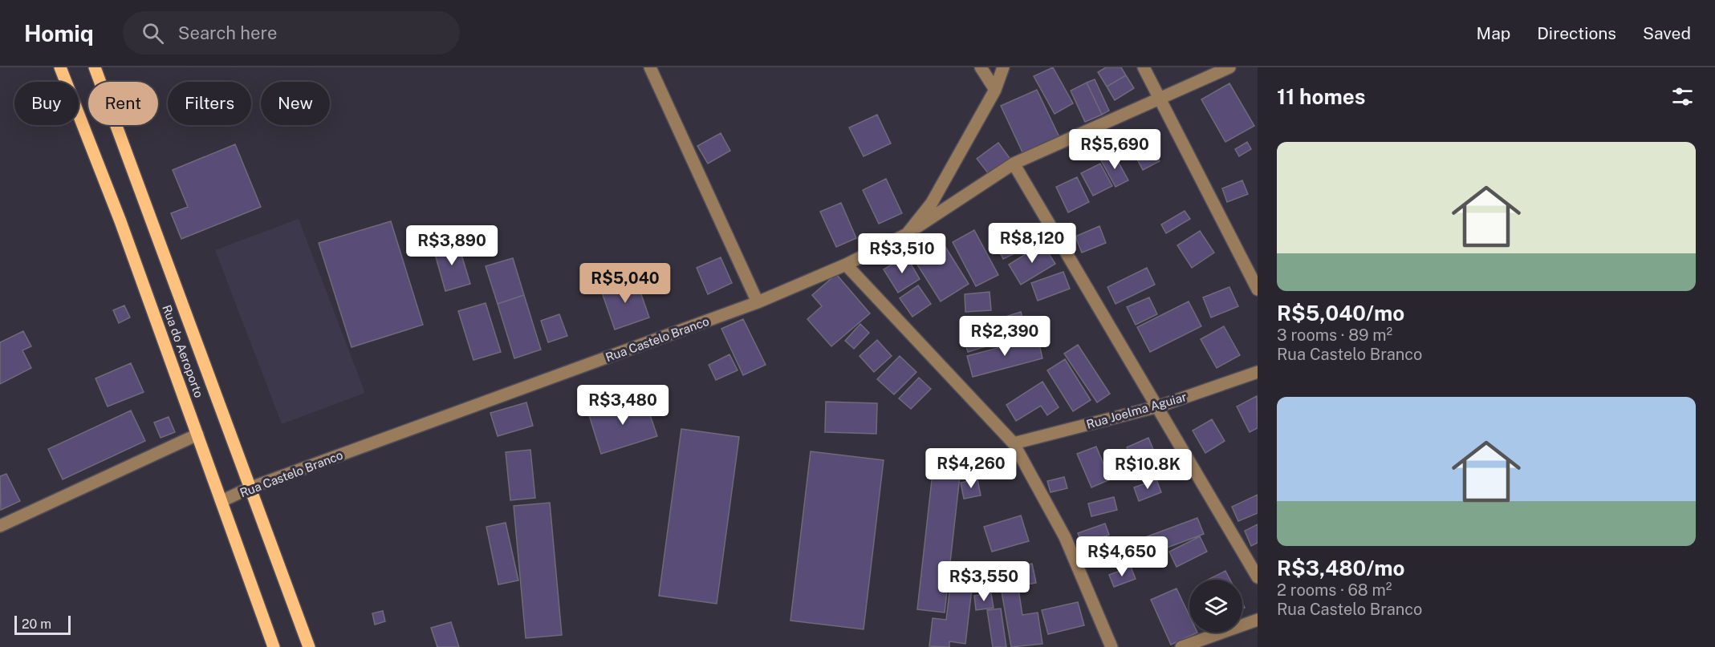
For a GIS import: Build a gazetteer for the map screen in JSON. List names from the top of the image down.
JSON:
{
  "streets": {
    "main road": ["Rua do Aeroporto"],
    "street": ["Rua Castelo Branco", "Rua Joelma Aguiar"]
  },
  "crossings": [
    ["Rua Castelo Branco", "Rua do Aeroporto"]
  ],
  "scale_bar": "20 m",
  "page": {
    "header": "Homiq",
    "search": "Search here",
    "nav": ["Map", "Directions", "Saved"],
    "heading": "11 homes",
    "chip": [
      "Buy",
      "Rent",
      "Filters",
      "New"
    ],
    "list": [
      {
        "name": "R$5,040/mo",
        "note": "3 rooms · 89 m² · Rua Castelo Branco"
      },
      {
        "name": "R$3,480/mo",
        "note": "2 rooms · 68 m² · Rua Castelo Branco"
      }
    ],
    "price": [
      "R$5,690",
      "R$8,120",
      "R$3,890",
      "R$3,510",
      "R$5,040",
      "R$2,390",
      "R$3,480",
      "R$4,260",
      "R$10.8K",
      "R$4,650",
      "R$3,550"
    ],
    "scale": "20 m"
  }
}
